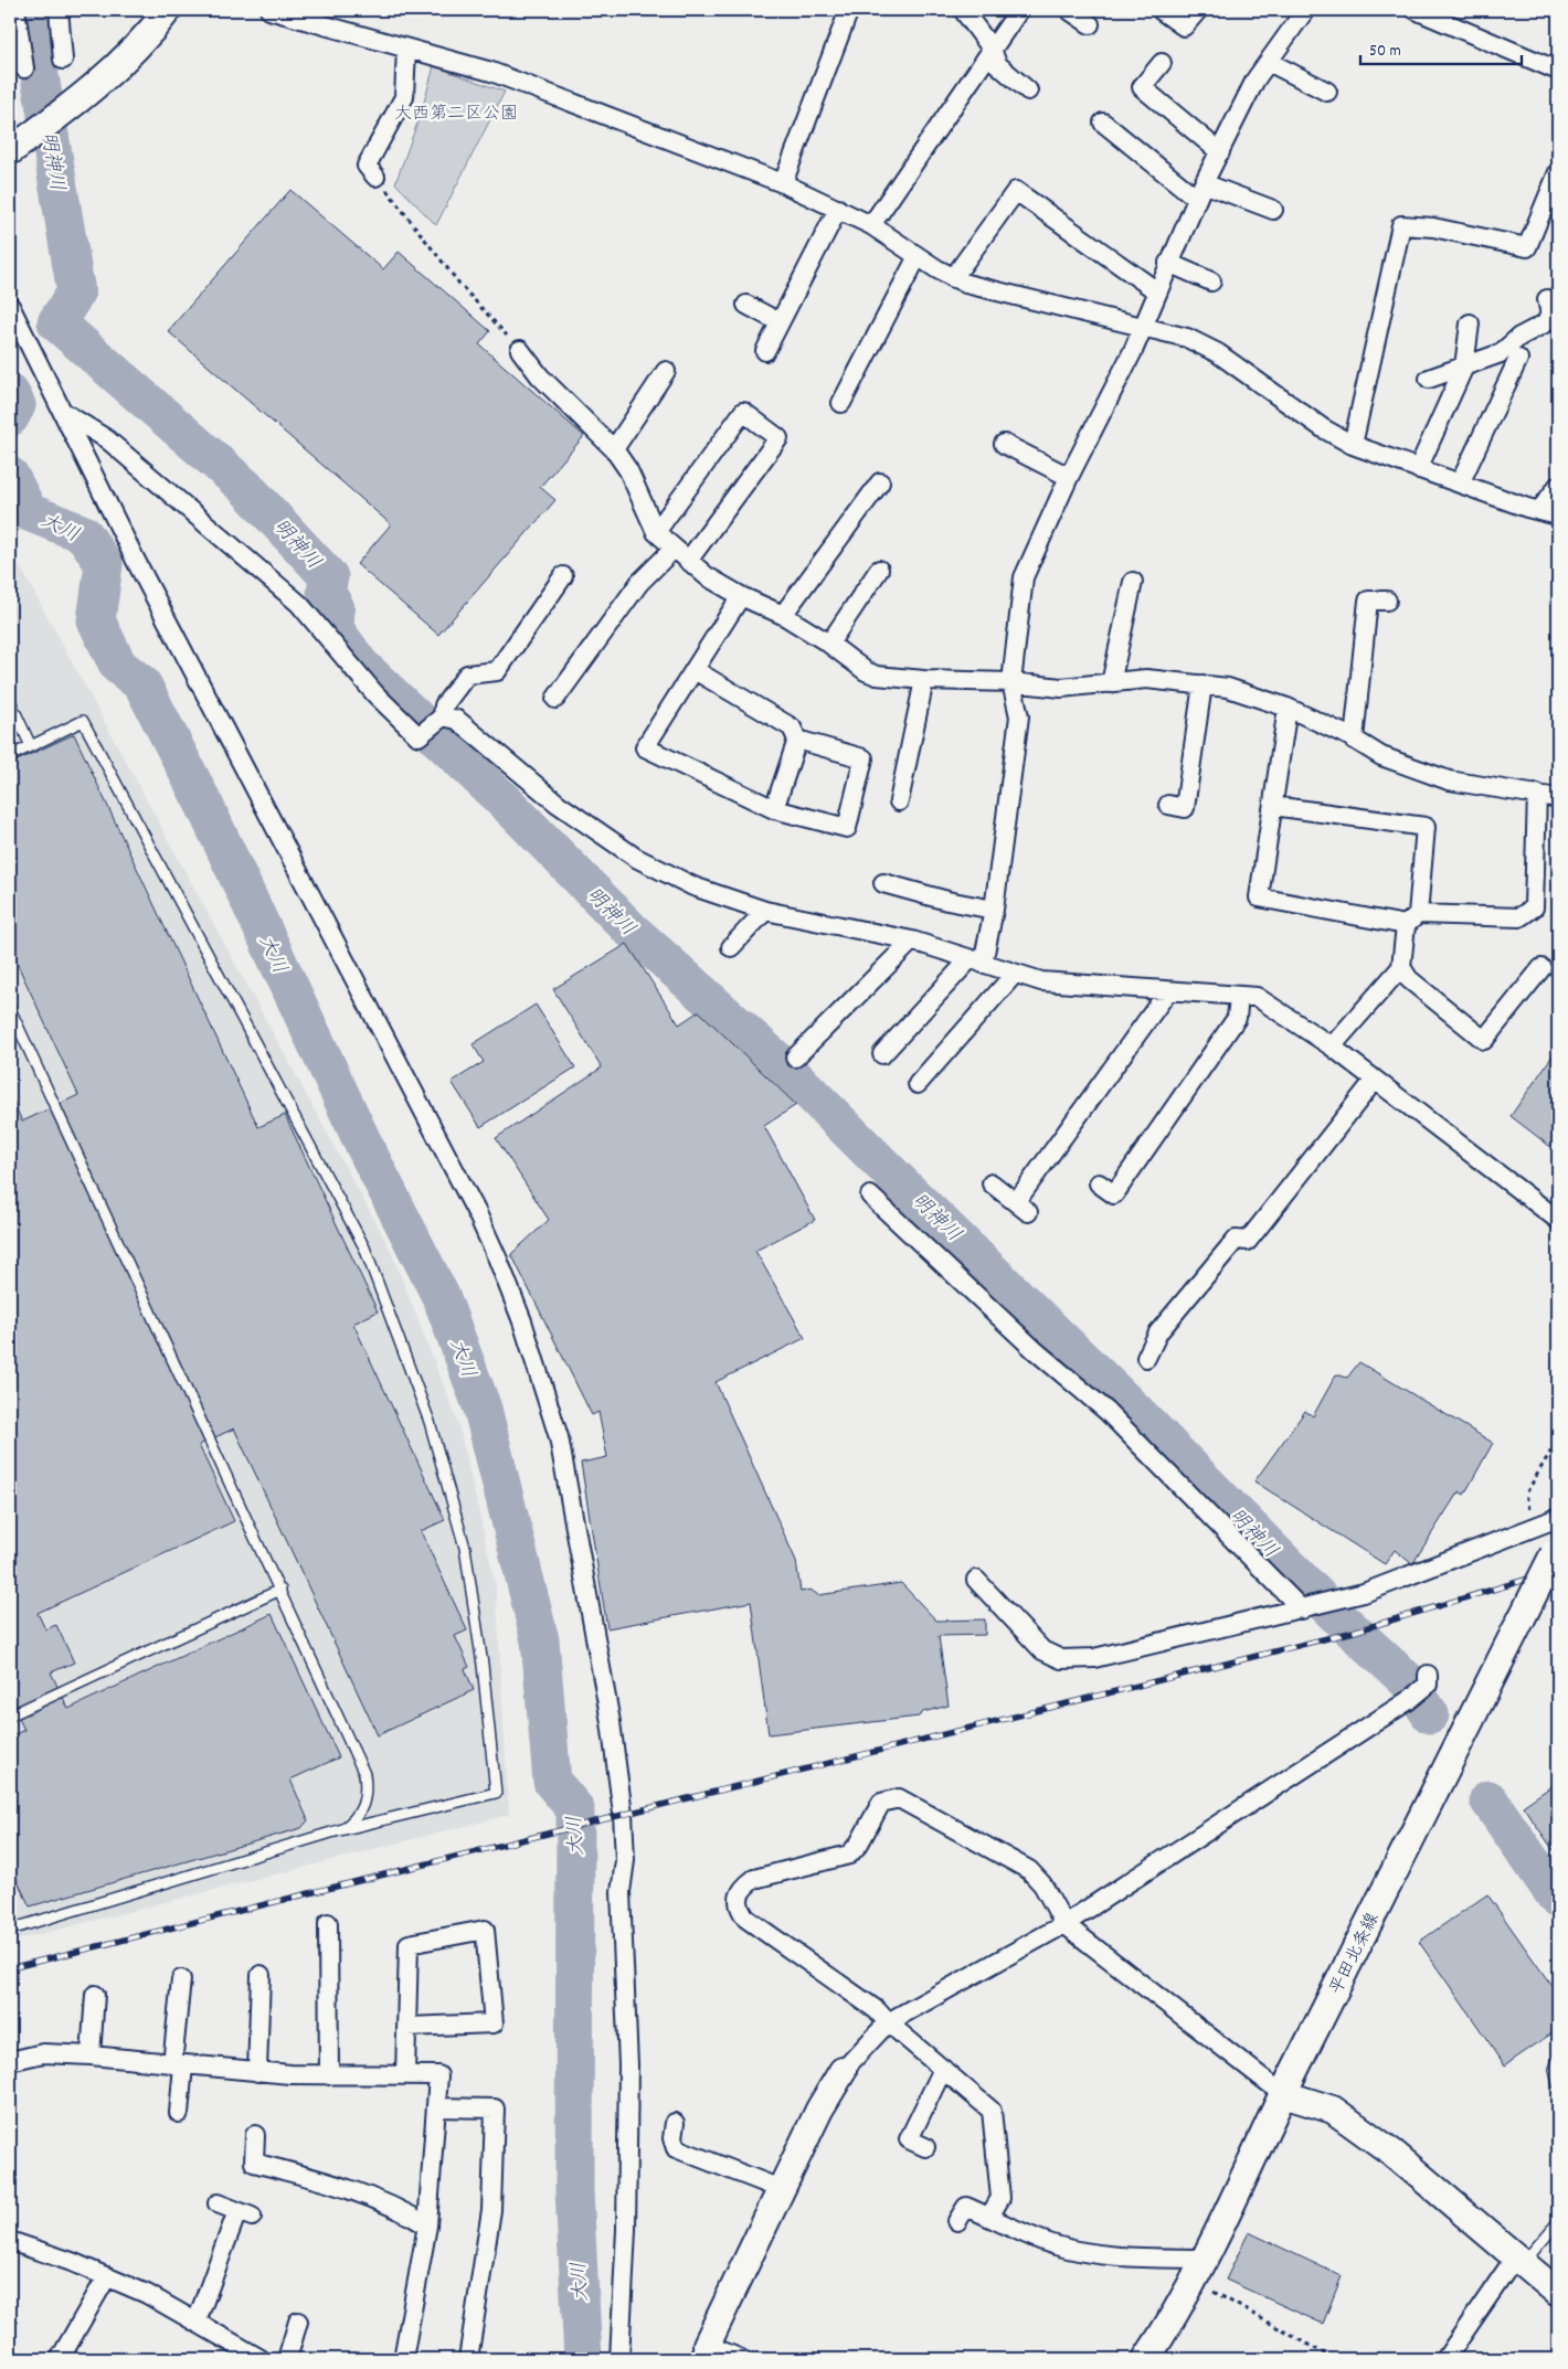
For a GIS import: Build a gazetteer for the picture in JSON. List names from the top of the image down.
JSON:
{
  "streets": {
    "main road": ["平田北条線"]
  },
  "water": ["明神川", "大川"],
  "parks": ["大西第二区公園"],
  "scale_bar": "50 m"
}
